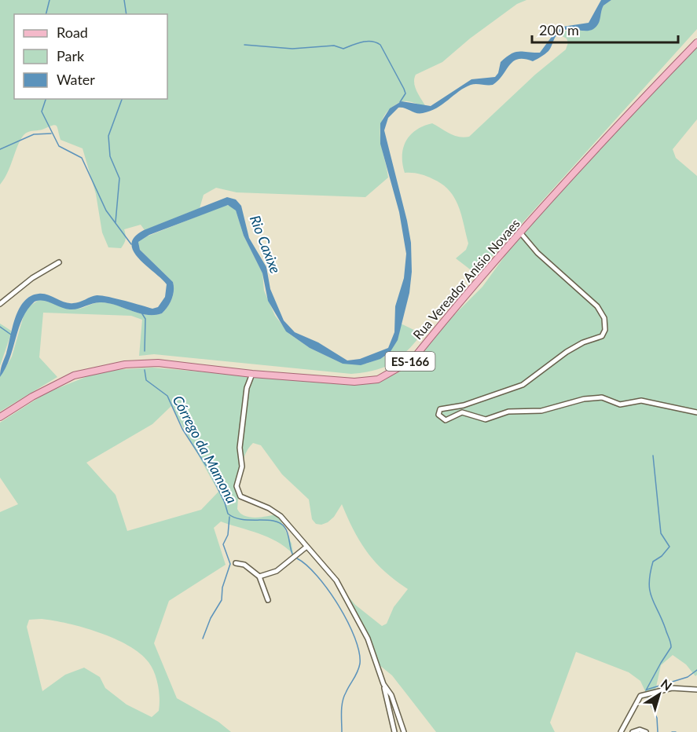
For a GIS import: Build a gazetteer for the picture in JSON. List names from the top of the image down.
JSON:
{
  "streets": {
    "main road": ["Rua Vereador Anísio Novaes", "ES-166"]
  },
  "water": ["Rio Caxixe", "Córrego da Mamona"],
  "legend": ["Road", "Park", "Water"],
  "scale_bar": "200 m",
  "north": "top right"
}
